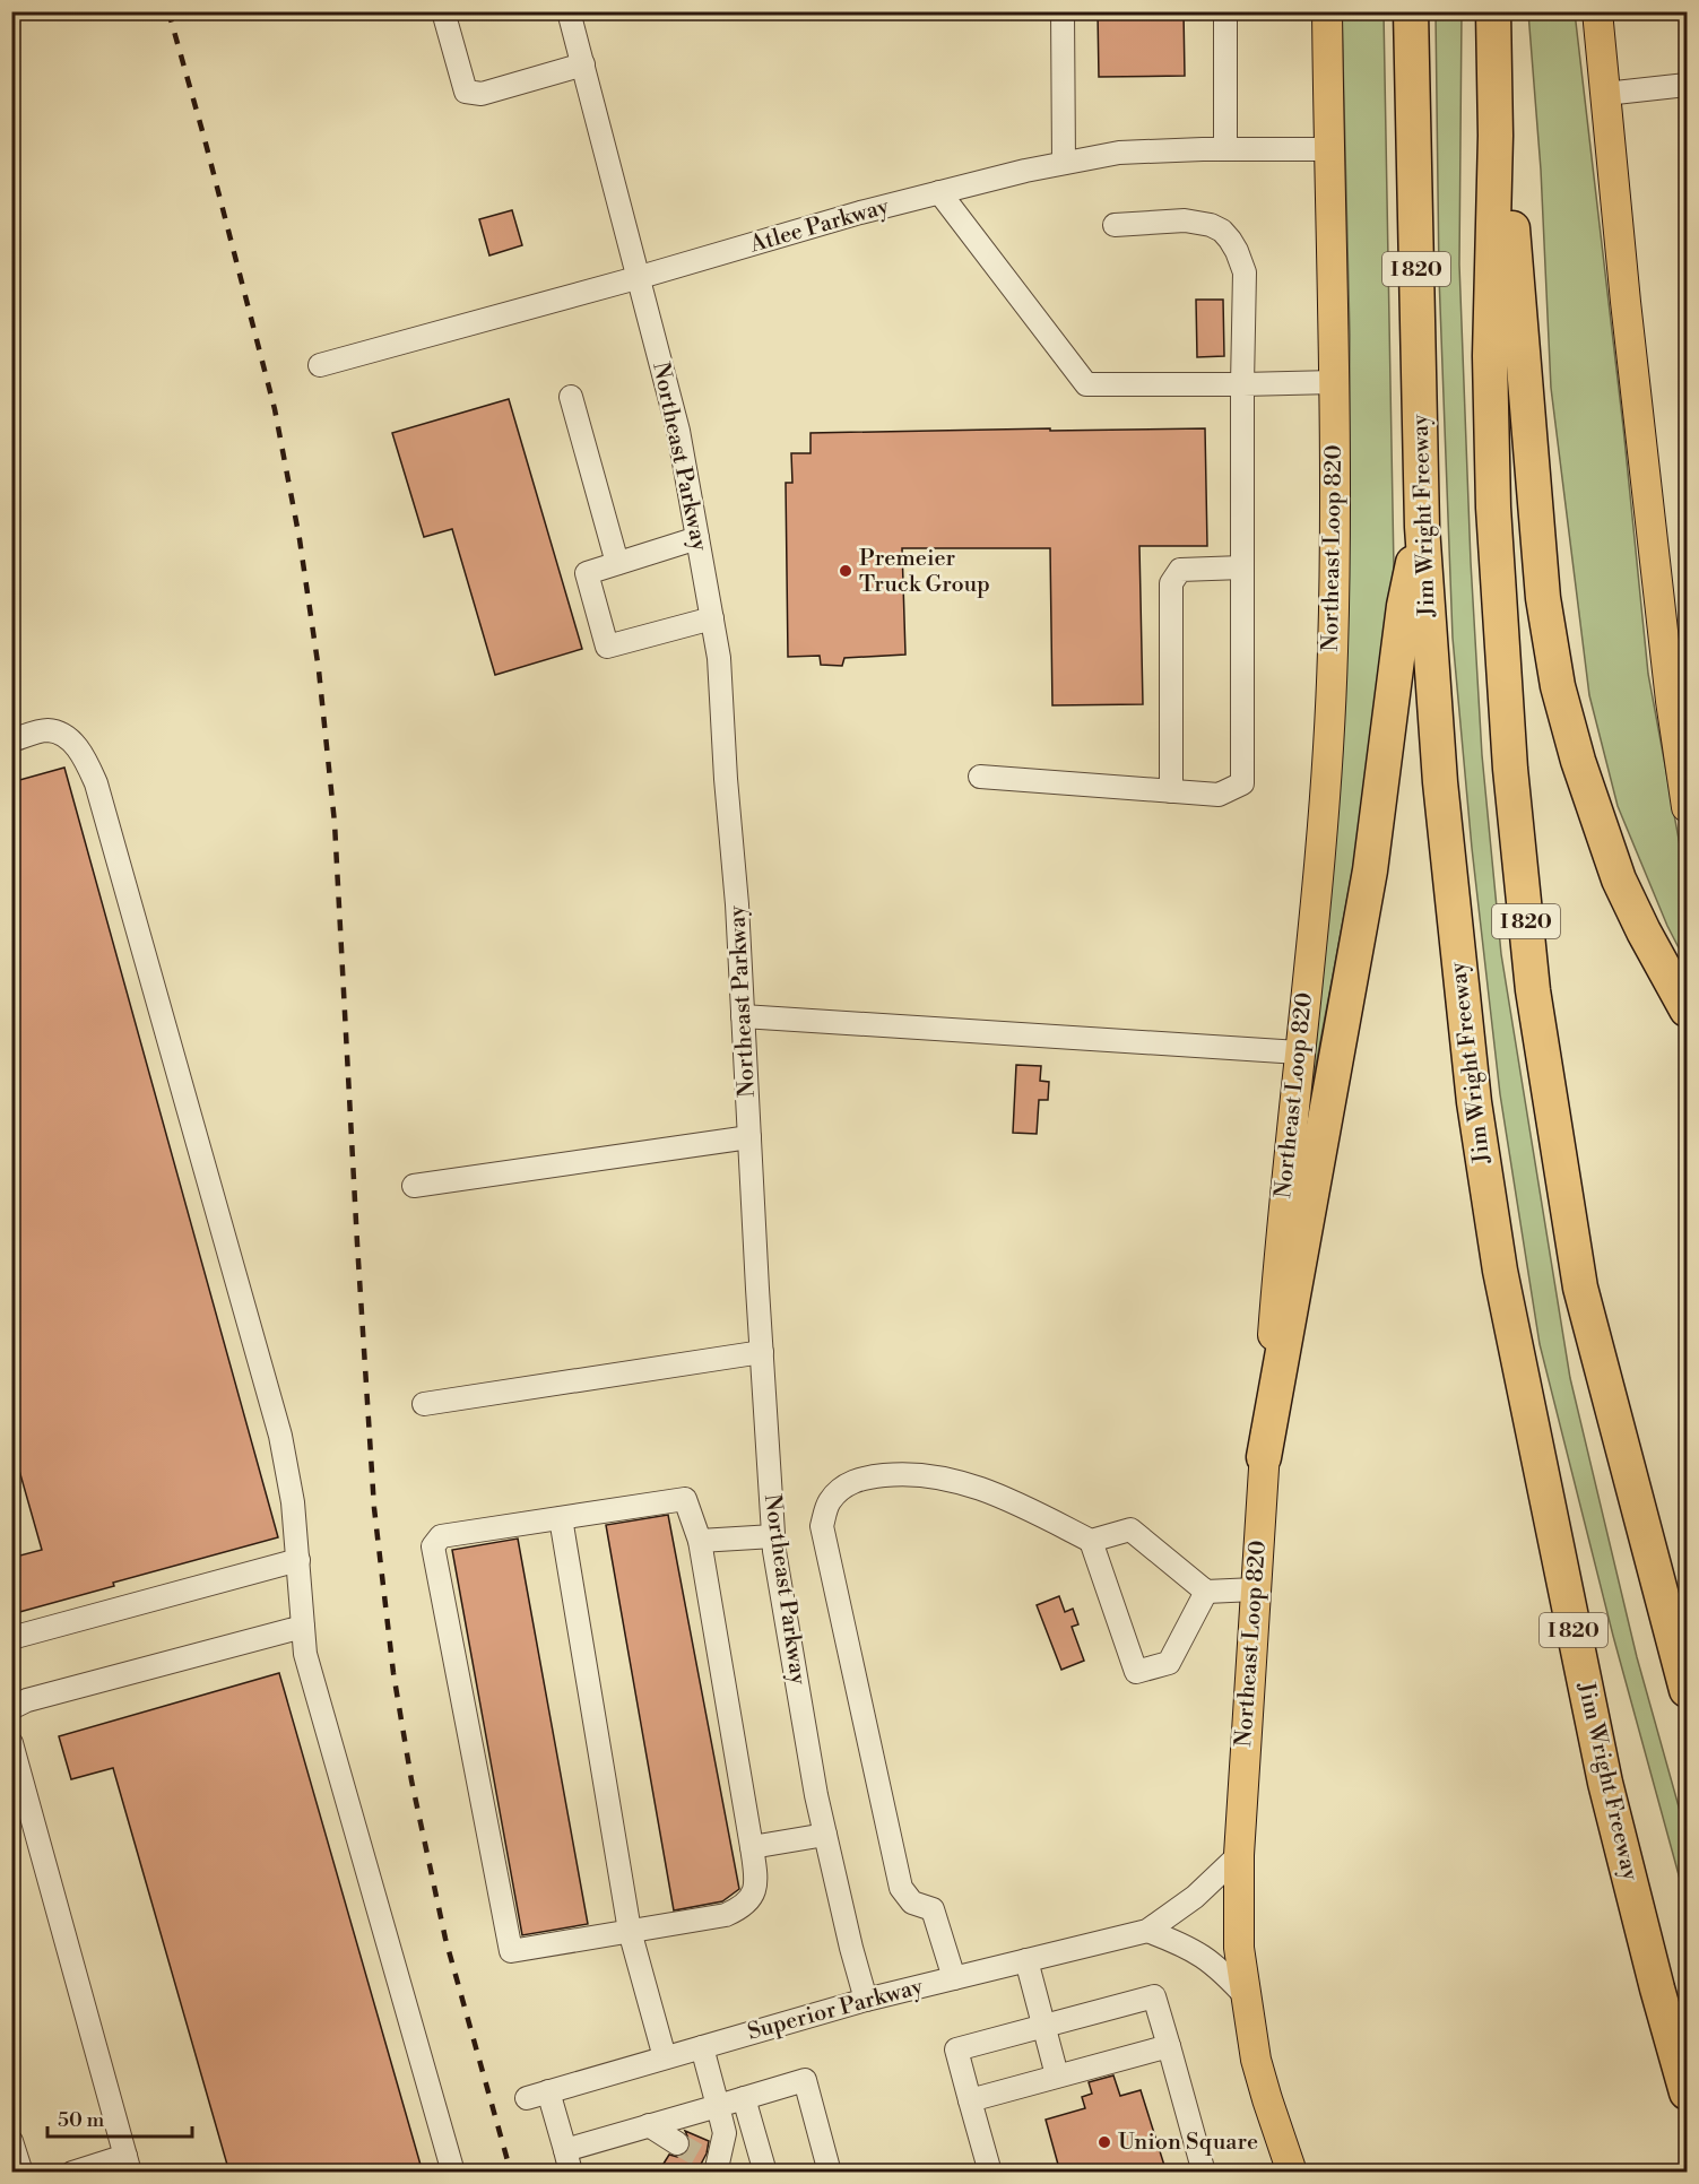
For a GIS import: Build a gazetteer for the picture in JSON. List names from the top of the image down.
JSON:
{
  "streets": {
    "highway": ["I 820", "Jim Wright Freeway"],
    "main road": ["Northeast Loop 820"],
    "street": ["Atlee Parkway", "Northeast Parkway", "Superior Parkway"]
  },
  "crossings": [
    ["Atlee Parkway", "Northeast Parkway"],
    ["Atlee Parkway", "Northeast Loop 820"],
    ["Northeast Parkway", "Superior Parkway"]
  ],
  "places": ["Premeier Truck Group", "Union Square"],
  "scale_bar": "50 m"
}
